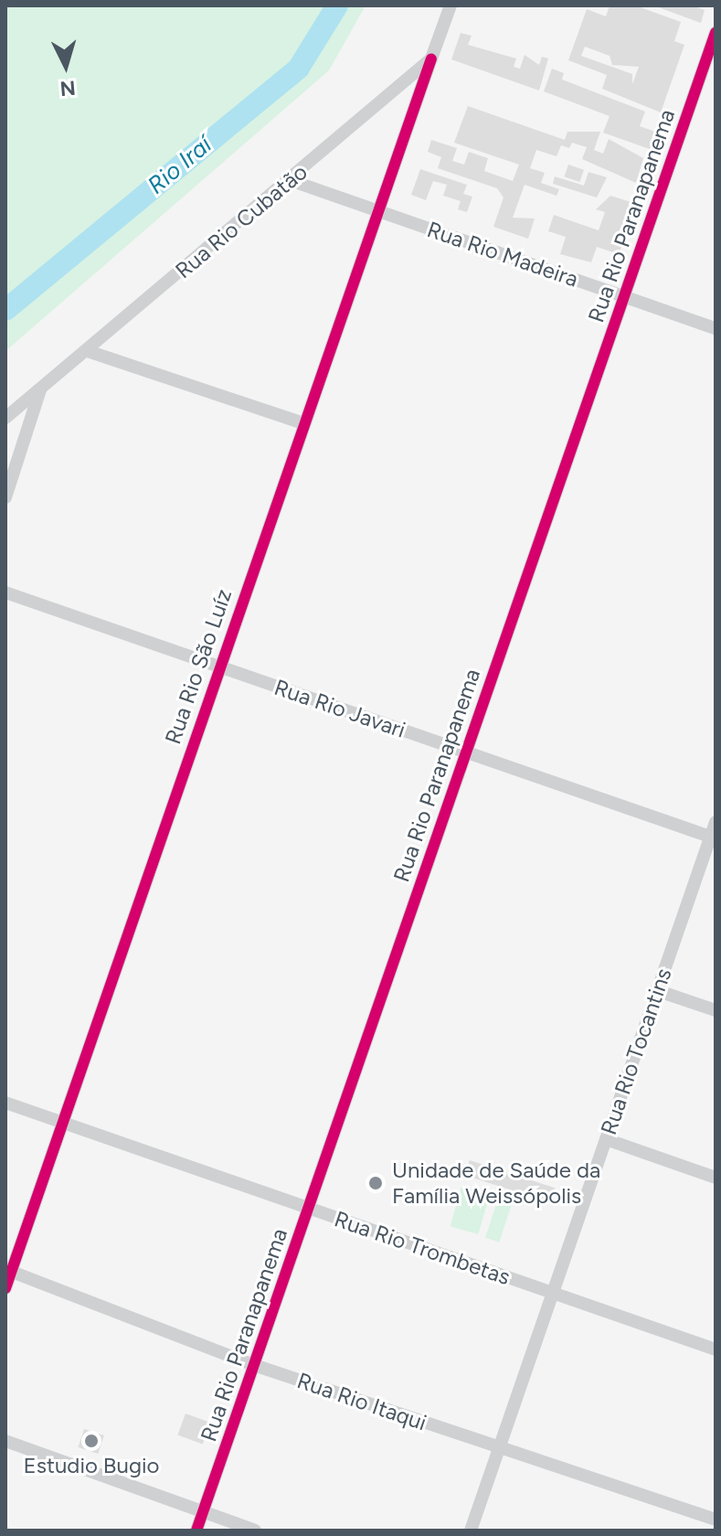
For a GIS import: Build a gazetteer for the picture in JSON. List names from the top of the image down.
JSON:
{
  "streets": {
    "street": [
      "Rua Rio Paranapanema",
      "Rua Rio Cubatão",
      "Rua Rio Madeira",
      "Rua Rio São Luíz",
      "Rua Rio Javari",
      "Rua Rio Tocantins",
      "Rua Rio Trombetas",
      "Rua Rio Itaqui"
    ]
  },
  "crossings": [
    ["Rua Rio Paranapanema", "Rua Rio Madeira"],
    ["Rua Rio Paranapanema", "Rua Rio Javari"],
    ["Rua Rio Paranapanema", "Rua Rio Trombetas"],
    ["Rua Rio Paranapanema", "Rua Rio Itaqui"],
    ["Rua Rio Cubatão", "Rua Rio Madeira"],
    ["Rua Rio Cubatão", "Rua Rio São Luíz"],
    ["Rua Rio Madeira", "Rua Rio São Luíz"],
    ["Rua Rio São Luíz", "Rua Rio Javari"],
    ["Rua Rio São Luíz", "Rua Rio Trombetas"],
    ["Rua Rio São Luíz", "Rua Rio Itaqui"],
    ["Rua Rio Javari", "Rua Rio Tocantins"],
    ["Rua Rio Tocantins", "Rua Rio Trombetas"],
    ["Rua Rio Tocantins", "Rua Rio Itaqui"]
  ],
  "water": ["Rio Iraí"],
  "places": ["Unidade de Saúde da Família Weissópolis", "Estudio Bugio"],
  "north": "bottom"
}
